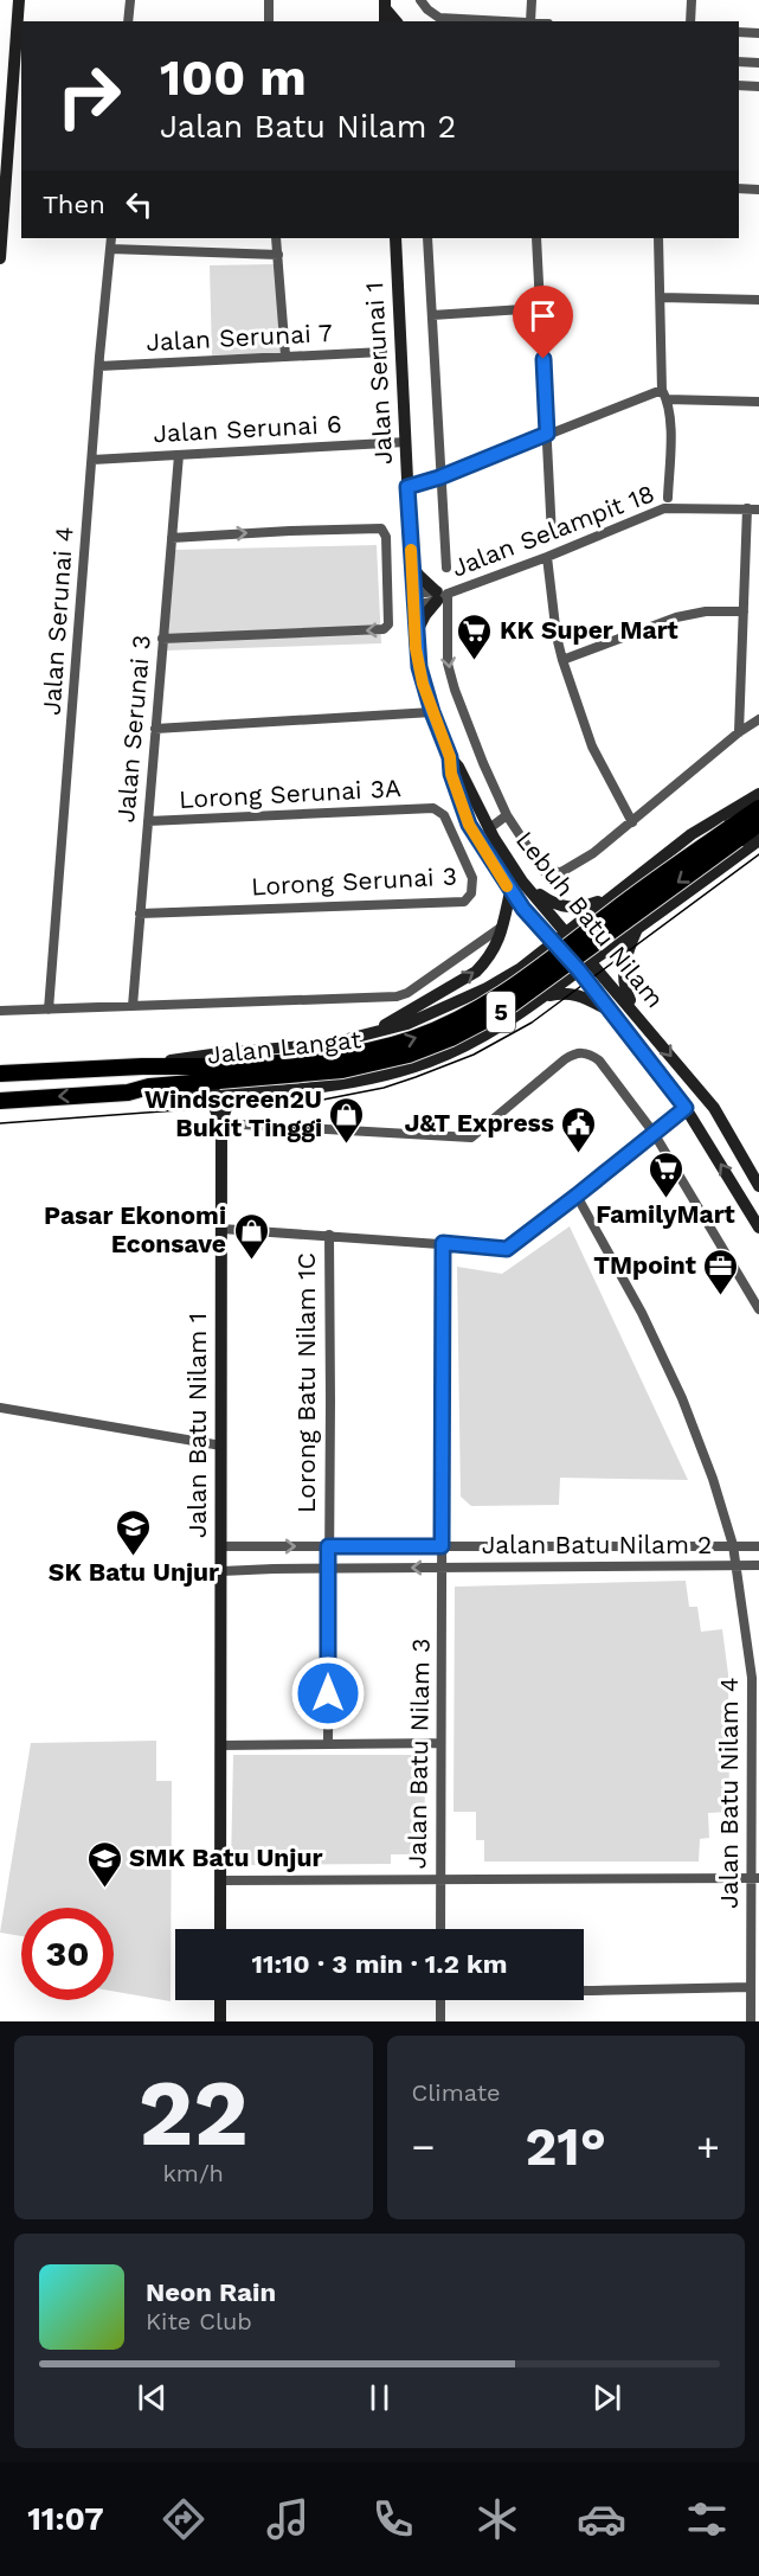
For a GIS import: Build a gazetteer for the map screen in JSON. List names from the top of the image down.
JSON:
{
  "streets": {
    "highway": ["5", "Jalan Langat"],
    "main road": ["Jalan Serunai 1", "Lebuh Batu Nilam", "Jalan Batu Nilam 1"],
    "street": [
      "Jalan Serunai 7",
      "Jalan Serunai 6",
      "Jalan Selampit 18",
      "Jalan Serunai 4",
      "Jalan Serunai 3",
      "Lorong Serunai 3A",
      "Lorong Serunai 3",
      "Lorong Batu Nilam 1C",
      "Jalan Batu Nilam 2",
      "Jalan Batu Nilam 3",
      "Jalan Batu Nilam 4"
    ]
  },
  "crossings": [
    ["Jalan Serunai 7", "Jalan Serunai 4"],
    ["Jalan Serunai 1", "Jalan Serunai 6"],
    ["Jalan Serunai 1", "Jalan Selampit 18"],
    ["Jalan Serunai 1", "Lebuh Batu Nilam"],
    ["Jalan Serunai 6", "Jalan Serunai 4"],
    ["Jalan Serunai 6", "Jalan Serunai 3"],
    ["Jalan Serunai 3", "Lorong Serunai 3A"],
    ["Jalan Serunai 3", "Lorong Serunai 3"],
    ["Lorong Serunai 3A", "Lorong Serunai 3"],
    ["Lebuh Batu Nilam", "Jalan Langat"],
    ["Lorong Batu Nilam 1C", "Jalan Batu Nilam 2"],
    ["Jalan Batu Nilam 1", "Jalan Batu Nilam 2"],
    ["Jalan Batu Nilam 2", "Jalan Batu Nilam 3"],
    ["Jalan Batu Nilam 2", "Jalan Batu Nilam 4"]
  ],
  "places": {
    "supermarket": ["KK Super Mart", "FamilyMart"],
    "shop": ["Windscreen2U Bukit Tinggi", "Pasar Ekonomi Econsave"],
    "public building": ["J&T Express"],
    "office": ["TMpoint"],
    "school or university": ["SK Batu Unjur", "SMK Batu Unjur"]
  },
  "page": {
    "turn": ["100 m", "Jalan Batu Nilam 2"],
    "then": "Then",
    "limit": "30",
    "trip": "11:10 · 3 min · 1.2 km",
    "tile": [
      ["22", "km/h"],
      "Climate"
    ],
    "heat": ["−", "21°", "+"],
    "song": ["Neon Rain", "Kite Club"],
    "tabs": "11:07"
  }
}
